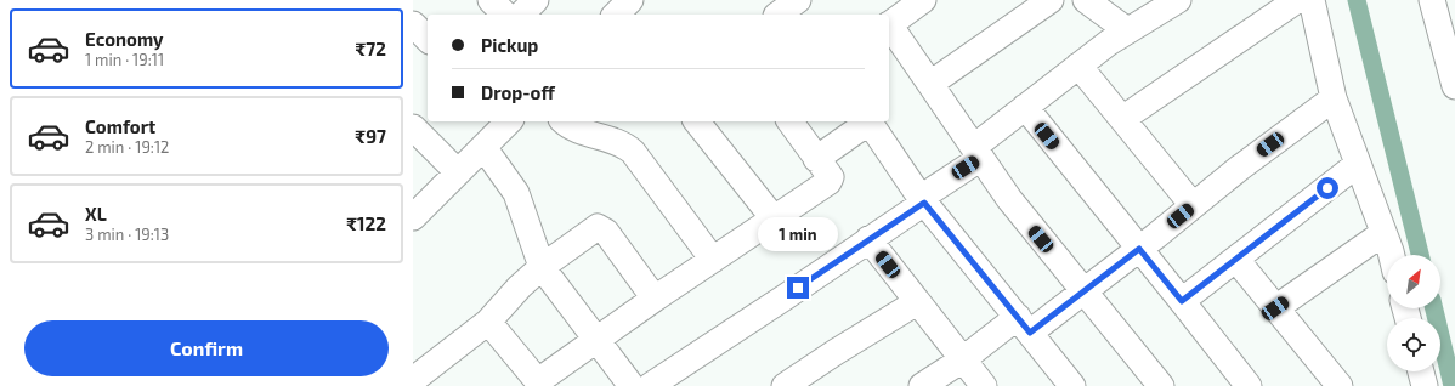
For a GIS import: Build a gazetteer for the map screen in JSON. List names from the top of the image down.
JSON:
{
  "north": "top right",
  "page": {
    "list": [
      {
        "name": "Economy",
        "note": "1 min · 19:11",
        "value": "₹72"
      },
      {
        "name": "Comfort",
        "note": "2 min · 19:12",
        "value": "₹97"
      },
      {
        "name": "XL",
        "note": "3 min · 19:13",
        "value": "₹122"
      }
    ],
    "banner": ["Pickup", "Drop-off"],
    "bubble": "1 min",
    "buttons": "Confirm"
  }
}
